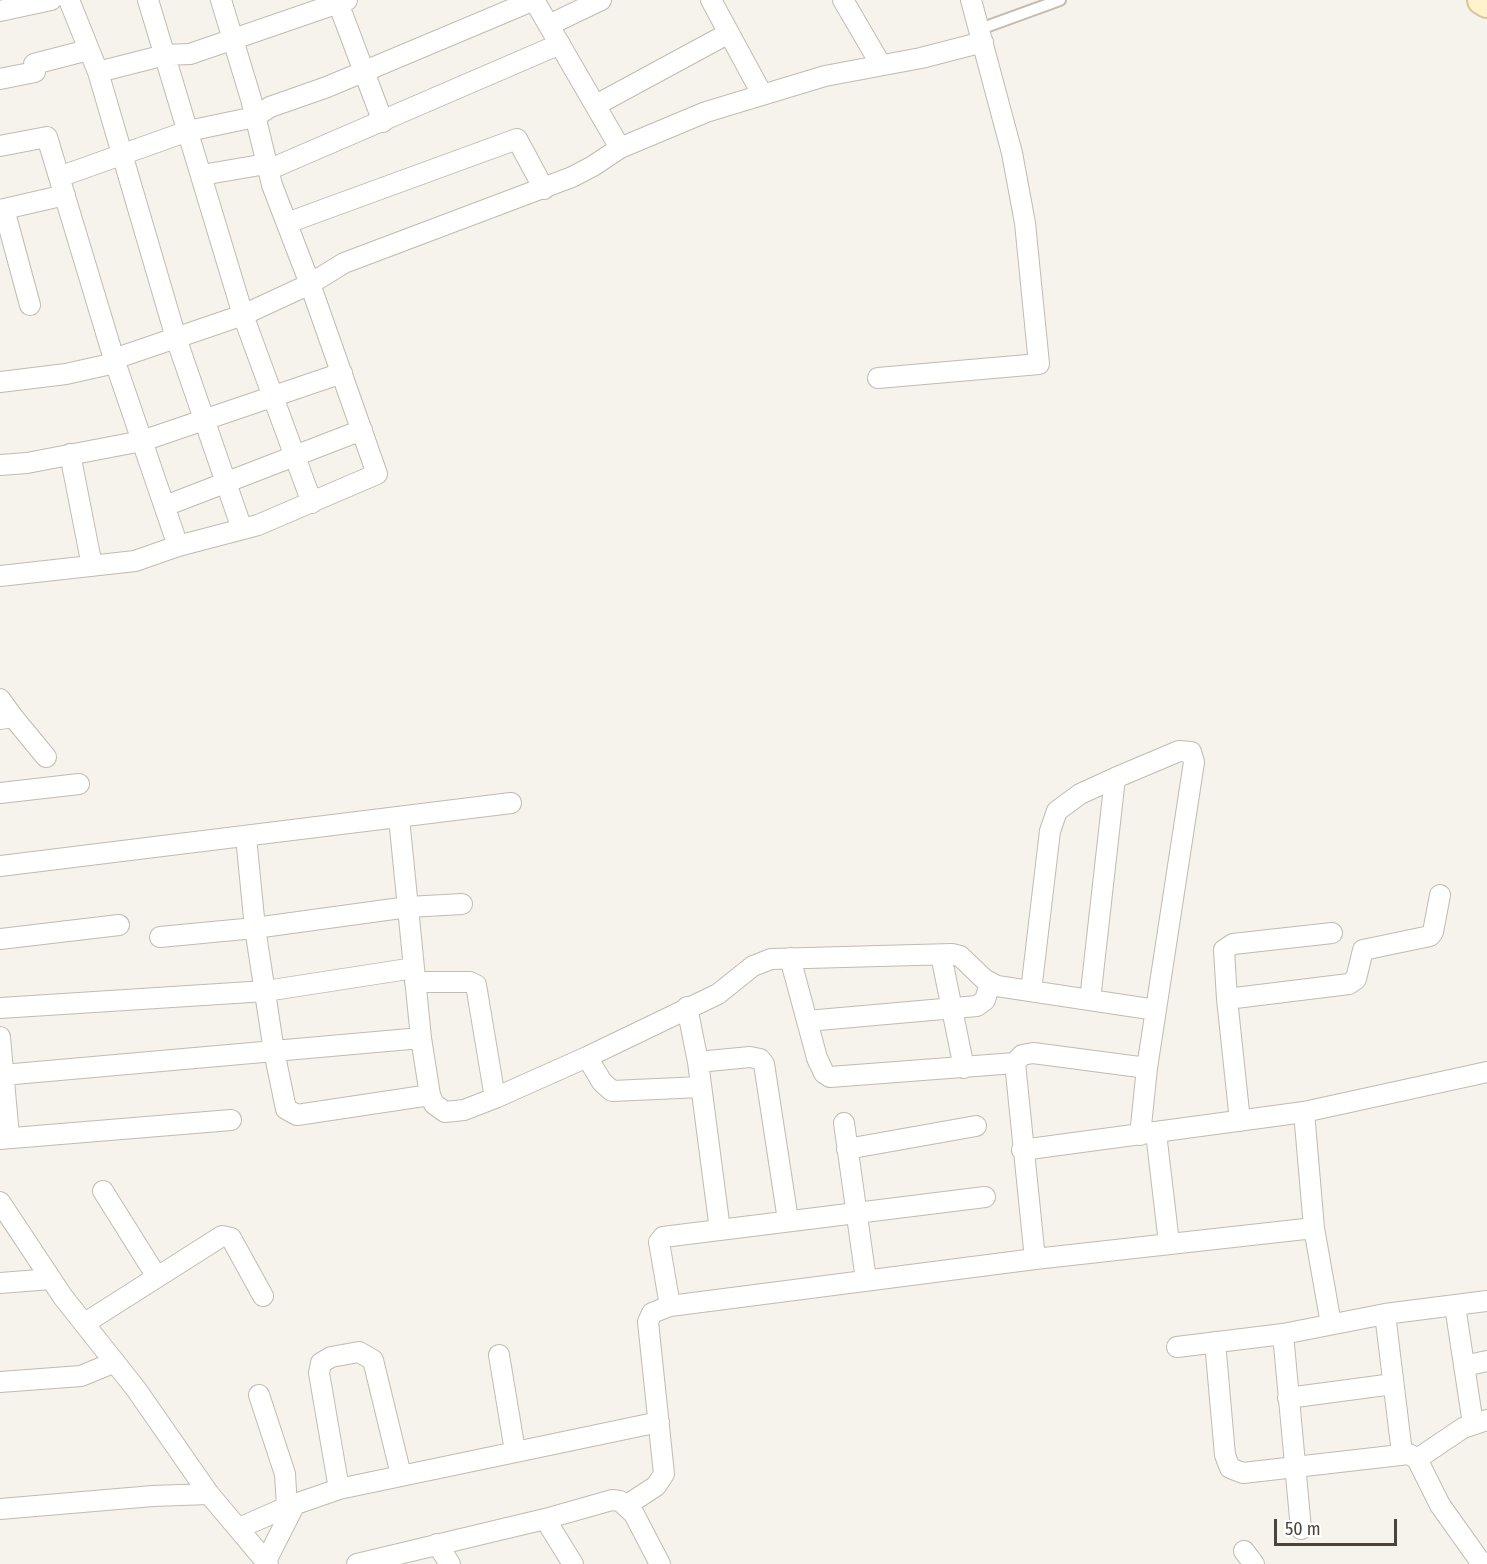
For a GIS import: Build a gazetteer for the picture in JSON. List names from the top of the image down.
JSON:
{
  "scale_bar": "50 m"
}
